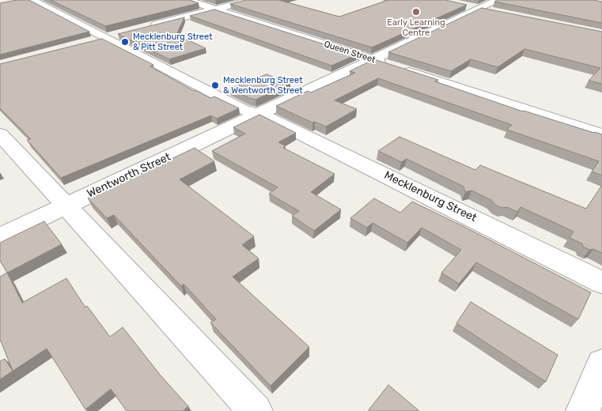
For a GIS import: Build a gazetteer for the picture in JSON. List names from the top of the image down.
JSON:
{
  "streets": {
    "street": ["Queen Street", "Wentworth Street", "Mecklenburg Street"]
  },
  "crossings": [
    ["Queen Street", "Wentworth Street"],
    ["Wentworth Street", "Mecklenburg Street"]
  ],
  "places": ["Early Learning Centre", "Mecklenburg Street & Pitt Street", "Mecklenburg Street & Wentworth Street"]
}
